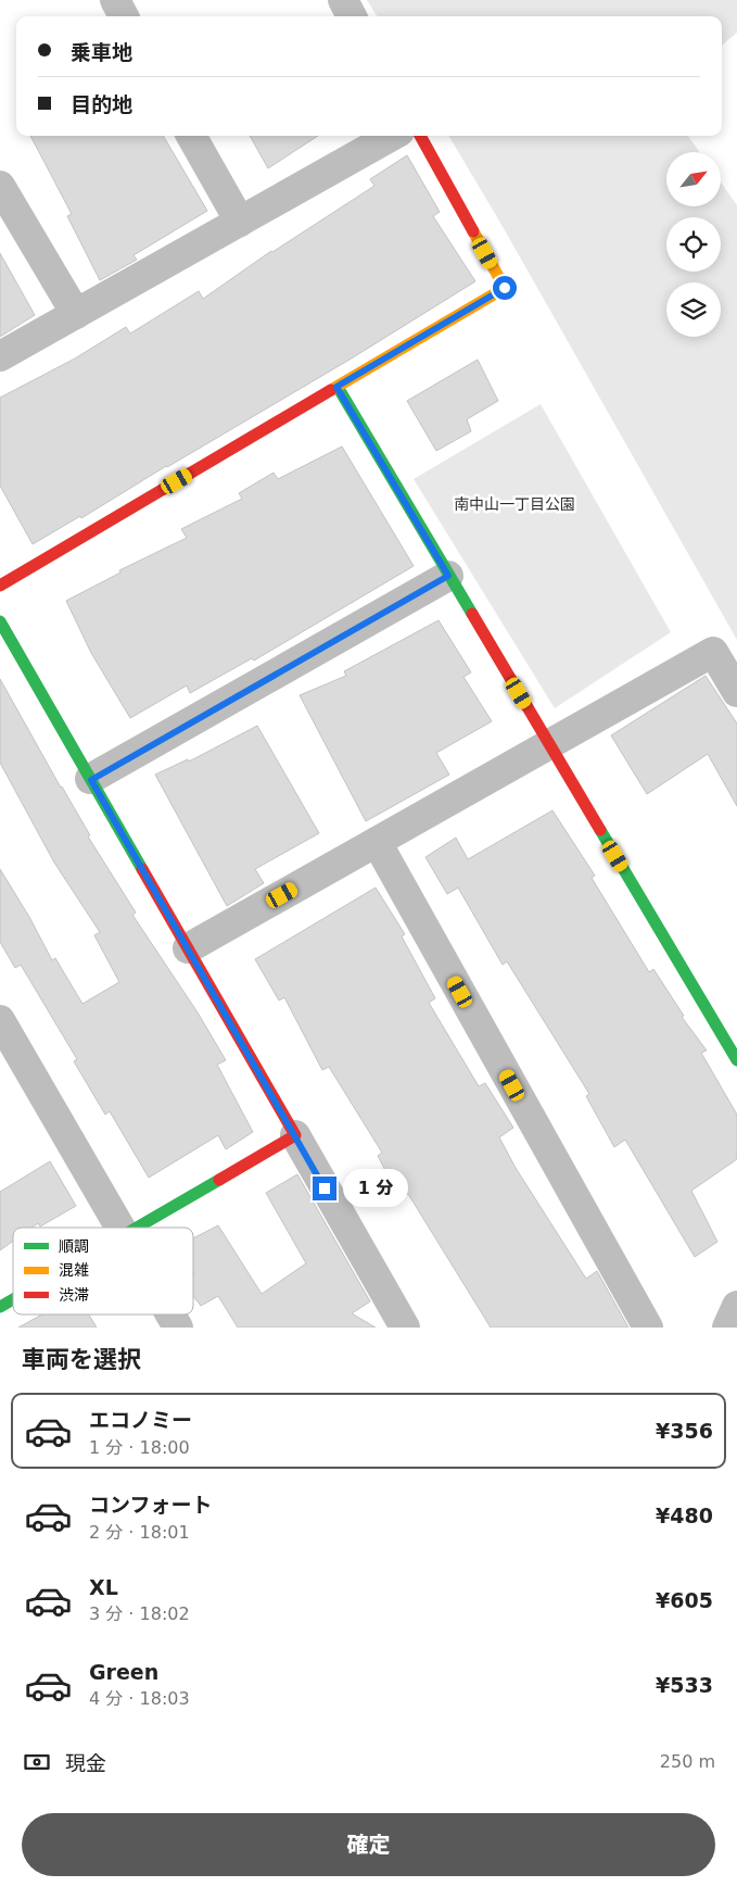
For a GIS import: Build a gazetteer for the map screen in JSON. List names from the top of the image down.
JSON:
{
  "parks": ["南中山一丁目公園"],
  "legend": ["順調", "混雑", "渋滞"],
  "north": "top right",
  "page": {
    "banner": ["乗車地", "目的地"],
    "bubble": "1 分",
    "heading": "車両を選択",
    "list": [
      {
        "name": "エコノミー",
        "note": "1 分 · 18:00",
        "value": "¥356"
      },
      {
        "name": "コンフォート",
        "note": "2 分 · 18:01",
        "value": "¥480"
      },
      {
        "name": "XL",
        "note": "3 分 · 18:02",
        "value": "¥605"
      },
      {
        "name": "Green",
        "note": "4 分 · 18:03",
        "value": "¥533"
      }
    ],
    "pay": ["現金", "250 m"],
    "buttons": "確定"
  }
}
